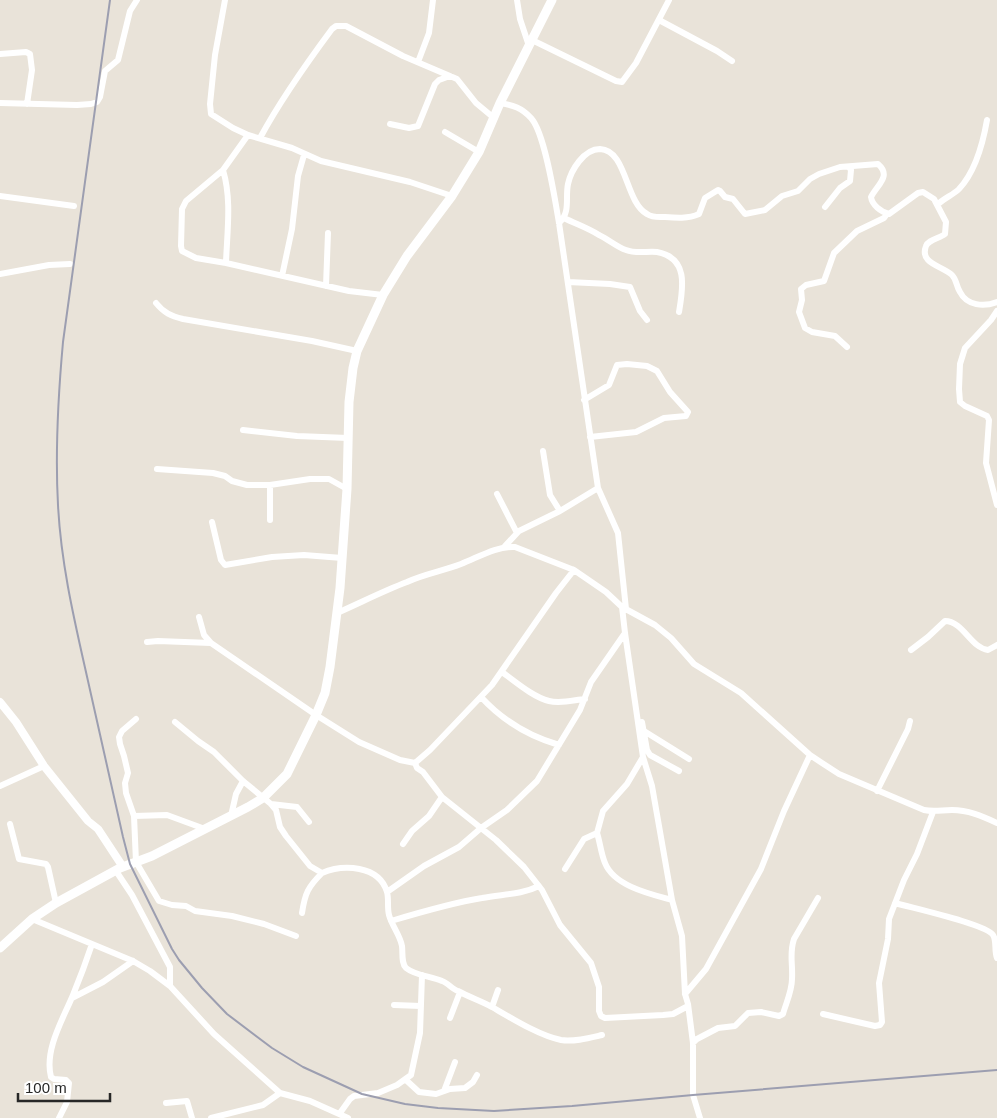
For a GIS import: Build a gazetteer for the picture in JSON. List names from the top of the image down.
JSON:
{
  "scale_bar": "100 m"
}
